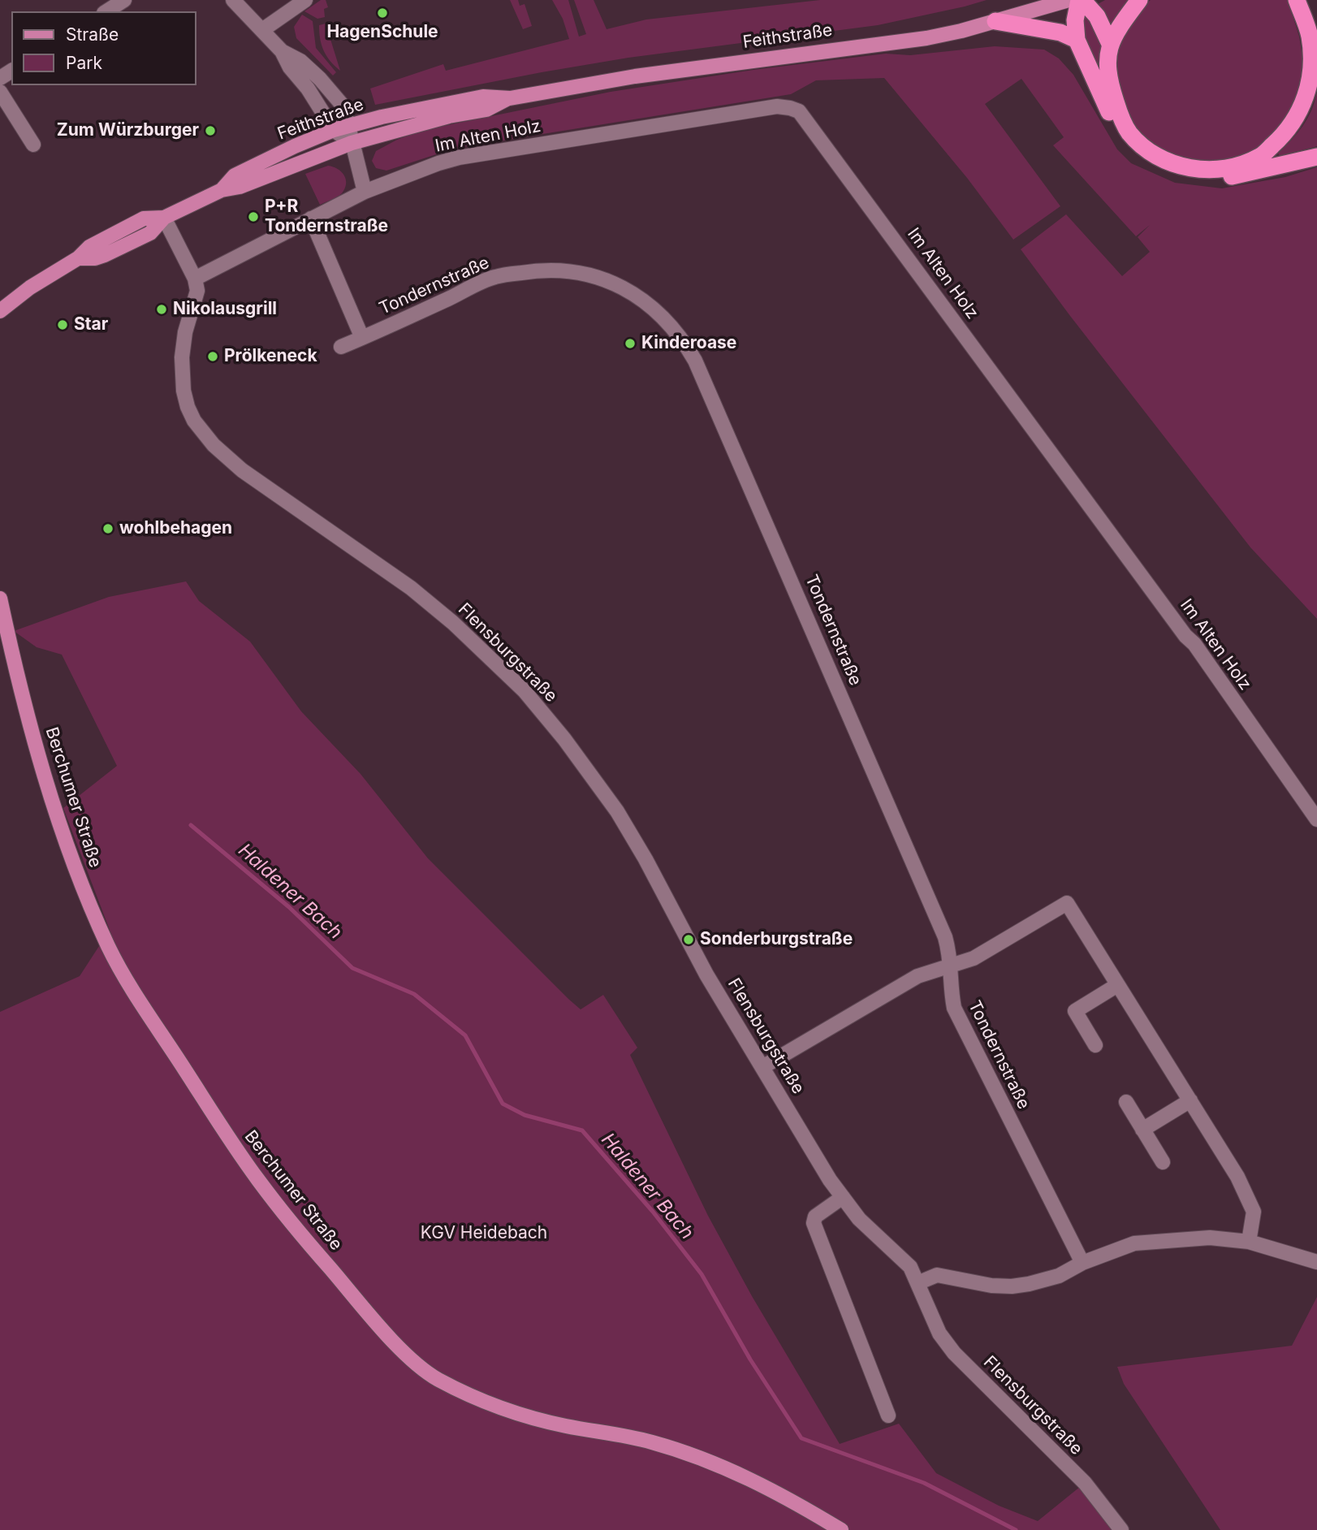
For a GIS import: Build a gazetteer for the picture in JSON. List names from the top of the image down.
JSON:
{
  "streets": {
    "main road": ["Feithstraße", "Berchumer Straße"],
    "street": ["Im Alten Holz", "Tondernstraße", "Flensburgstraße"]
  },
  "crossings": [
    ["Im Alten Holz", "Flensburgstraße"]
  ],
  "water": ["Haldener Bach"],
  "parks": ["KGV Heidebach"],
  "places": [
    "HagenSchule",
    "Zum Würzburger",
    "P+R Tondernstraße",
    "Nikolausgrill",
    "Star",
    "Kinderoase",
    "Prölkeneck",
    "wohlbehagen",
    "Sonderburgstraße"
  ],
  "legend": ["Straße", "Park"]
}
